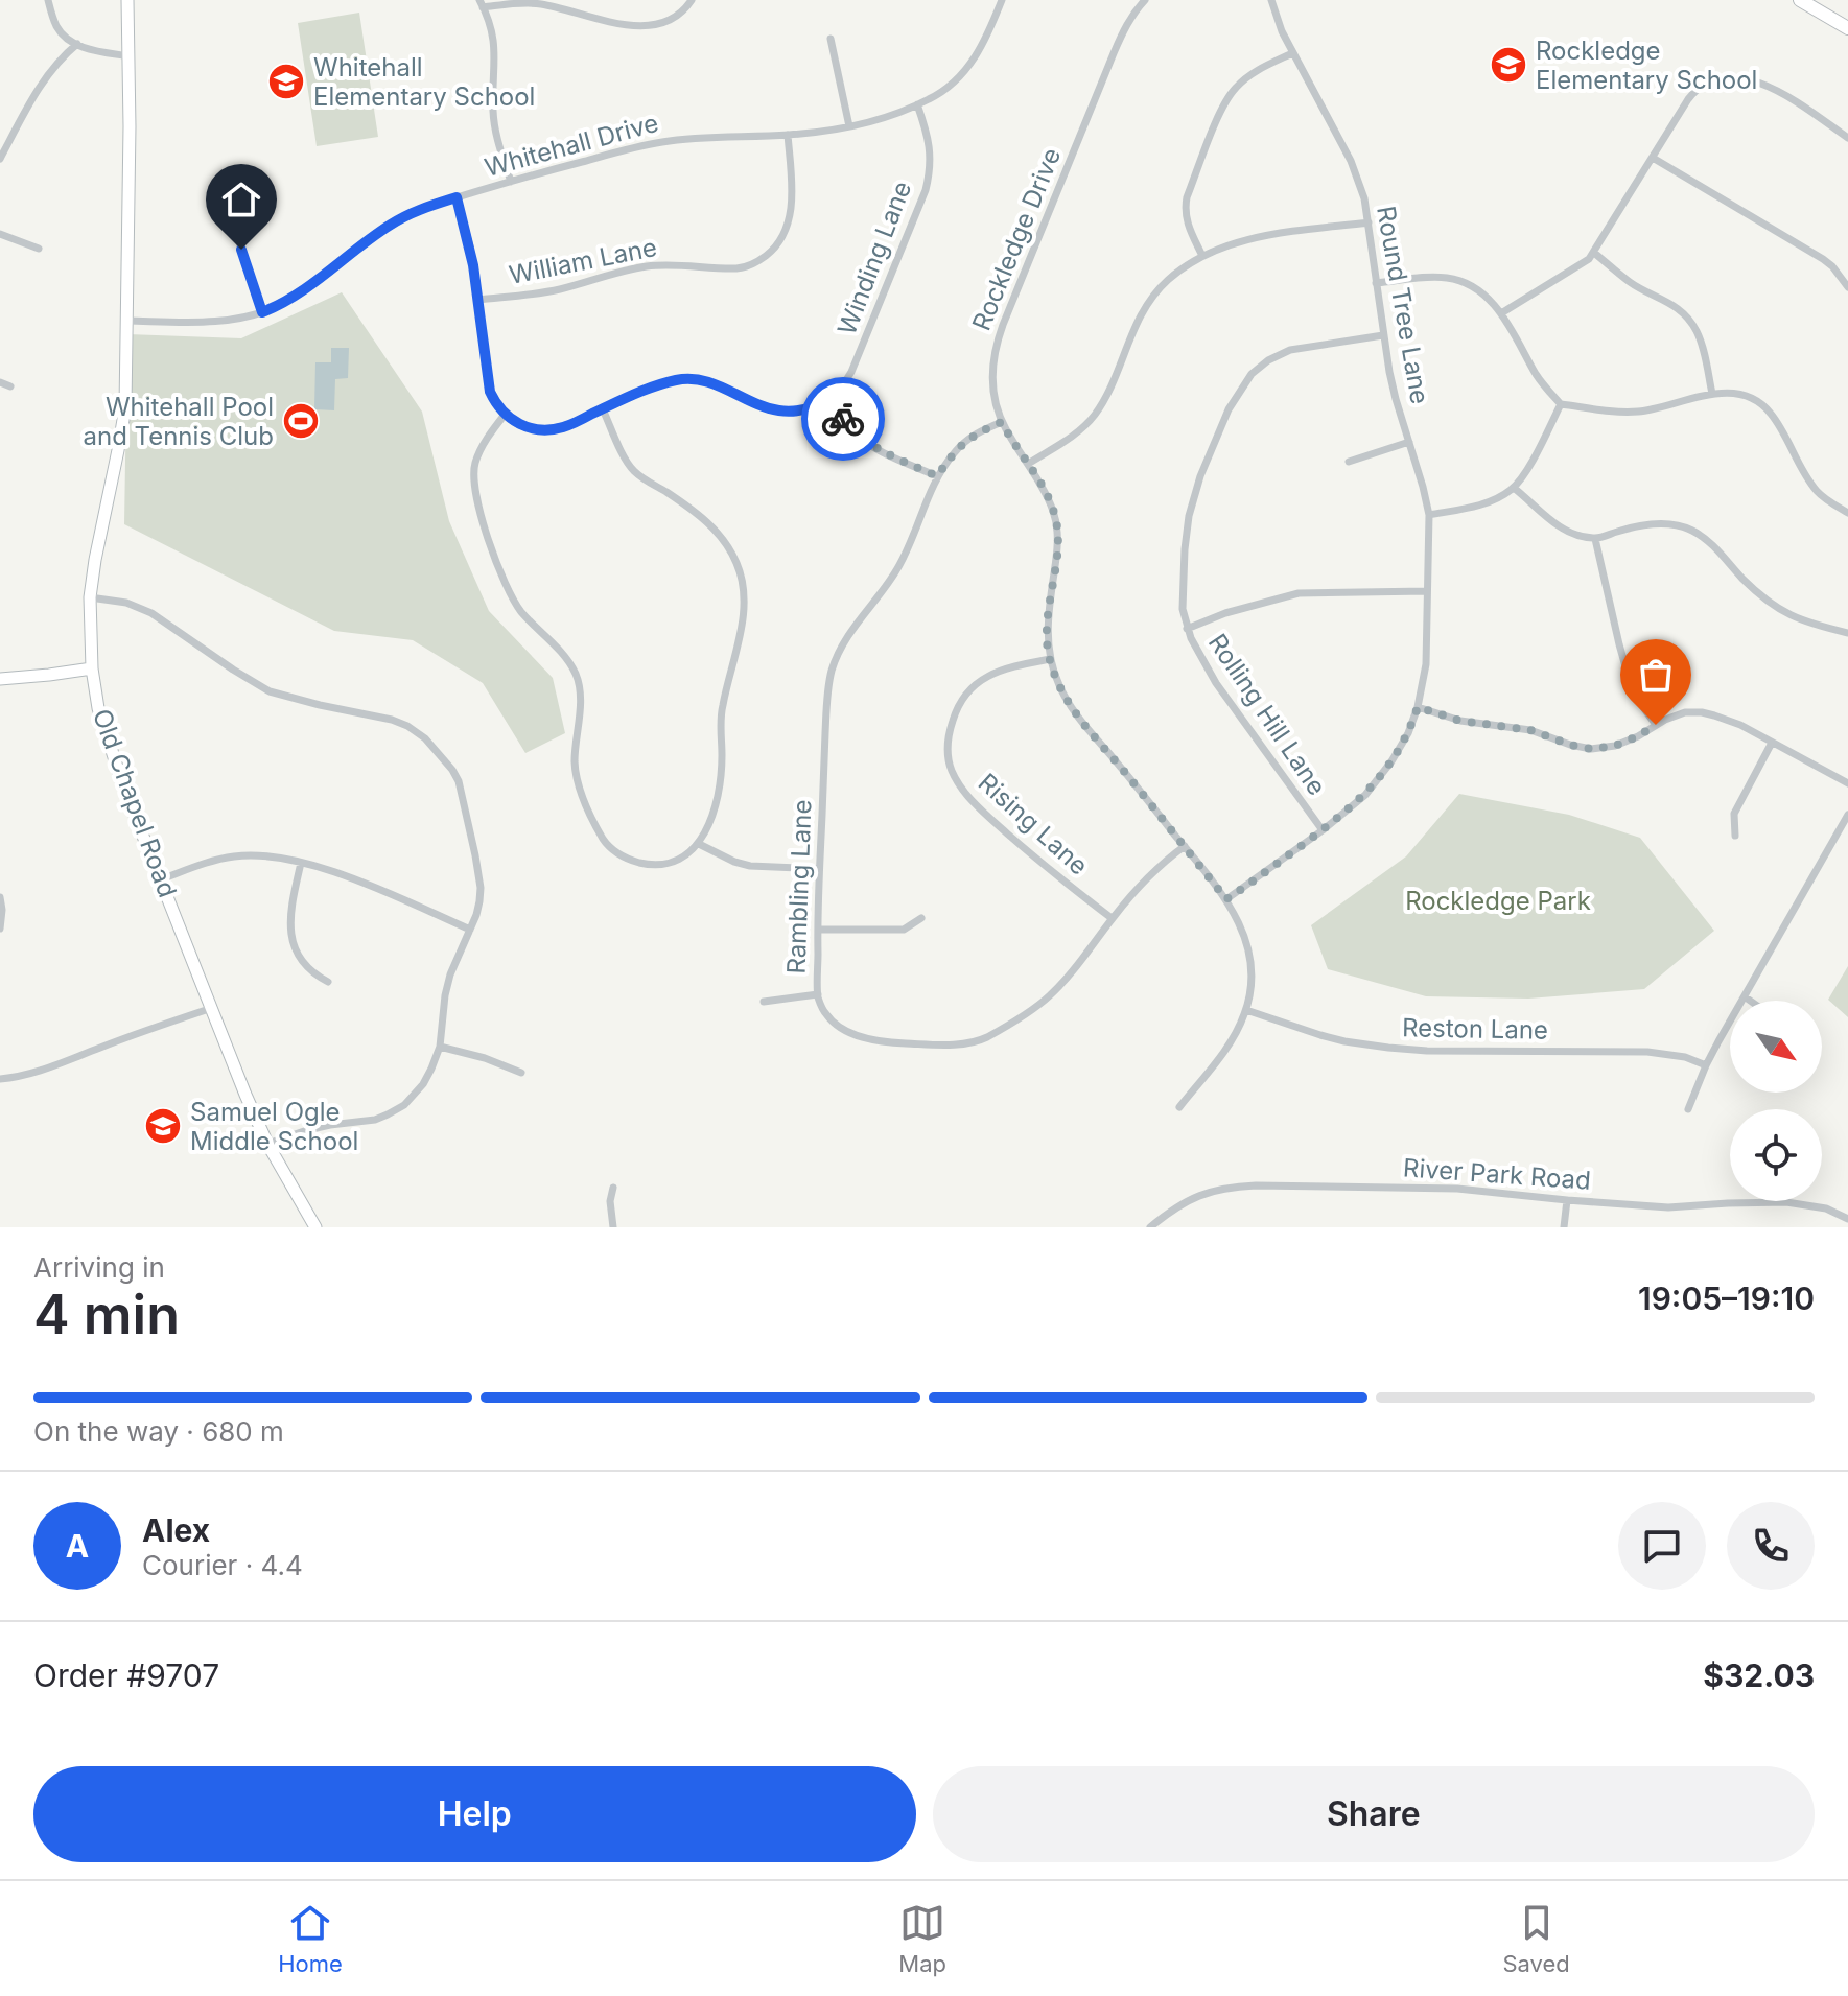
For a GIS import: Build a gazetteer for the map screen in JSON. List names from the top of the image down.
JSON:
{
  "streets": {
    "street": [
      "Whitehall Drive",
      "Rockledge Drive",
      "Winding Lane",
      "William Lane",
      "Round Tree Lane",
      "Rolling Hill Lane",
      "Old Chapel Road",
      "Rising Lane",
      "Rambling Lane",
      "Reston Lane",
      "River Park Road"
    ]
  },
  "crossings": [
    ["Whitehall Drive", "Winding Lane"],
    ["Whitehall Drive", "William Lane"],
    ["Whitehall Drive", "Old Chapel Road"],
    ["Rockledge Drive", "Round Tree Lane"],
    ["Rockledge Drive", "Rising Lane"],
    ["Rockledge Drive", "Rambling Lane"],
    ["Rockledge Drive", "Reston Lane"],
    ["Round Tree Lane", "Rolling Hill Lane"],
    ["Rising Lane", "Rambling Lane"]
  ],
  "parks": ["Rockledge Park"],
  "places": {
    "school or university": ["Rockledge Elementary School", "Whitehall Elementary School", "Samuel Ogle Middle School"],
    "sports": ["Whitehall Pool and Tennis Club"]
  },
  "north": "bottom right",
  "page": {
    "heading": ["4 min", "Arriving in", "19:05–19:10"],
    "panel": [
      "Alex",
      "Courier · 4.4",
      "Order #9707",
      "$32.03"
    ],
    "bar": "On the way · 680 m",
    "round": "A",
    "buttons": ["Help", "Share"],
    "tabs": ["Home", "Map", "Saved"]
  }
}
